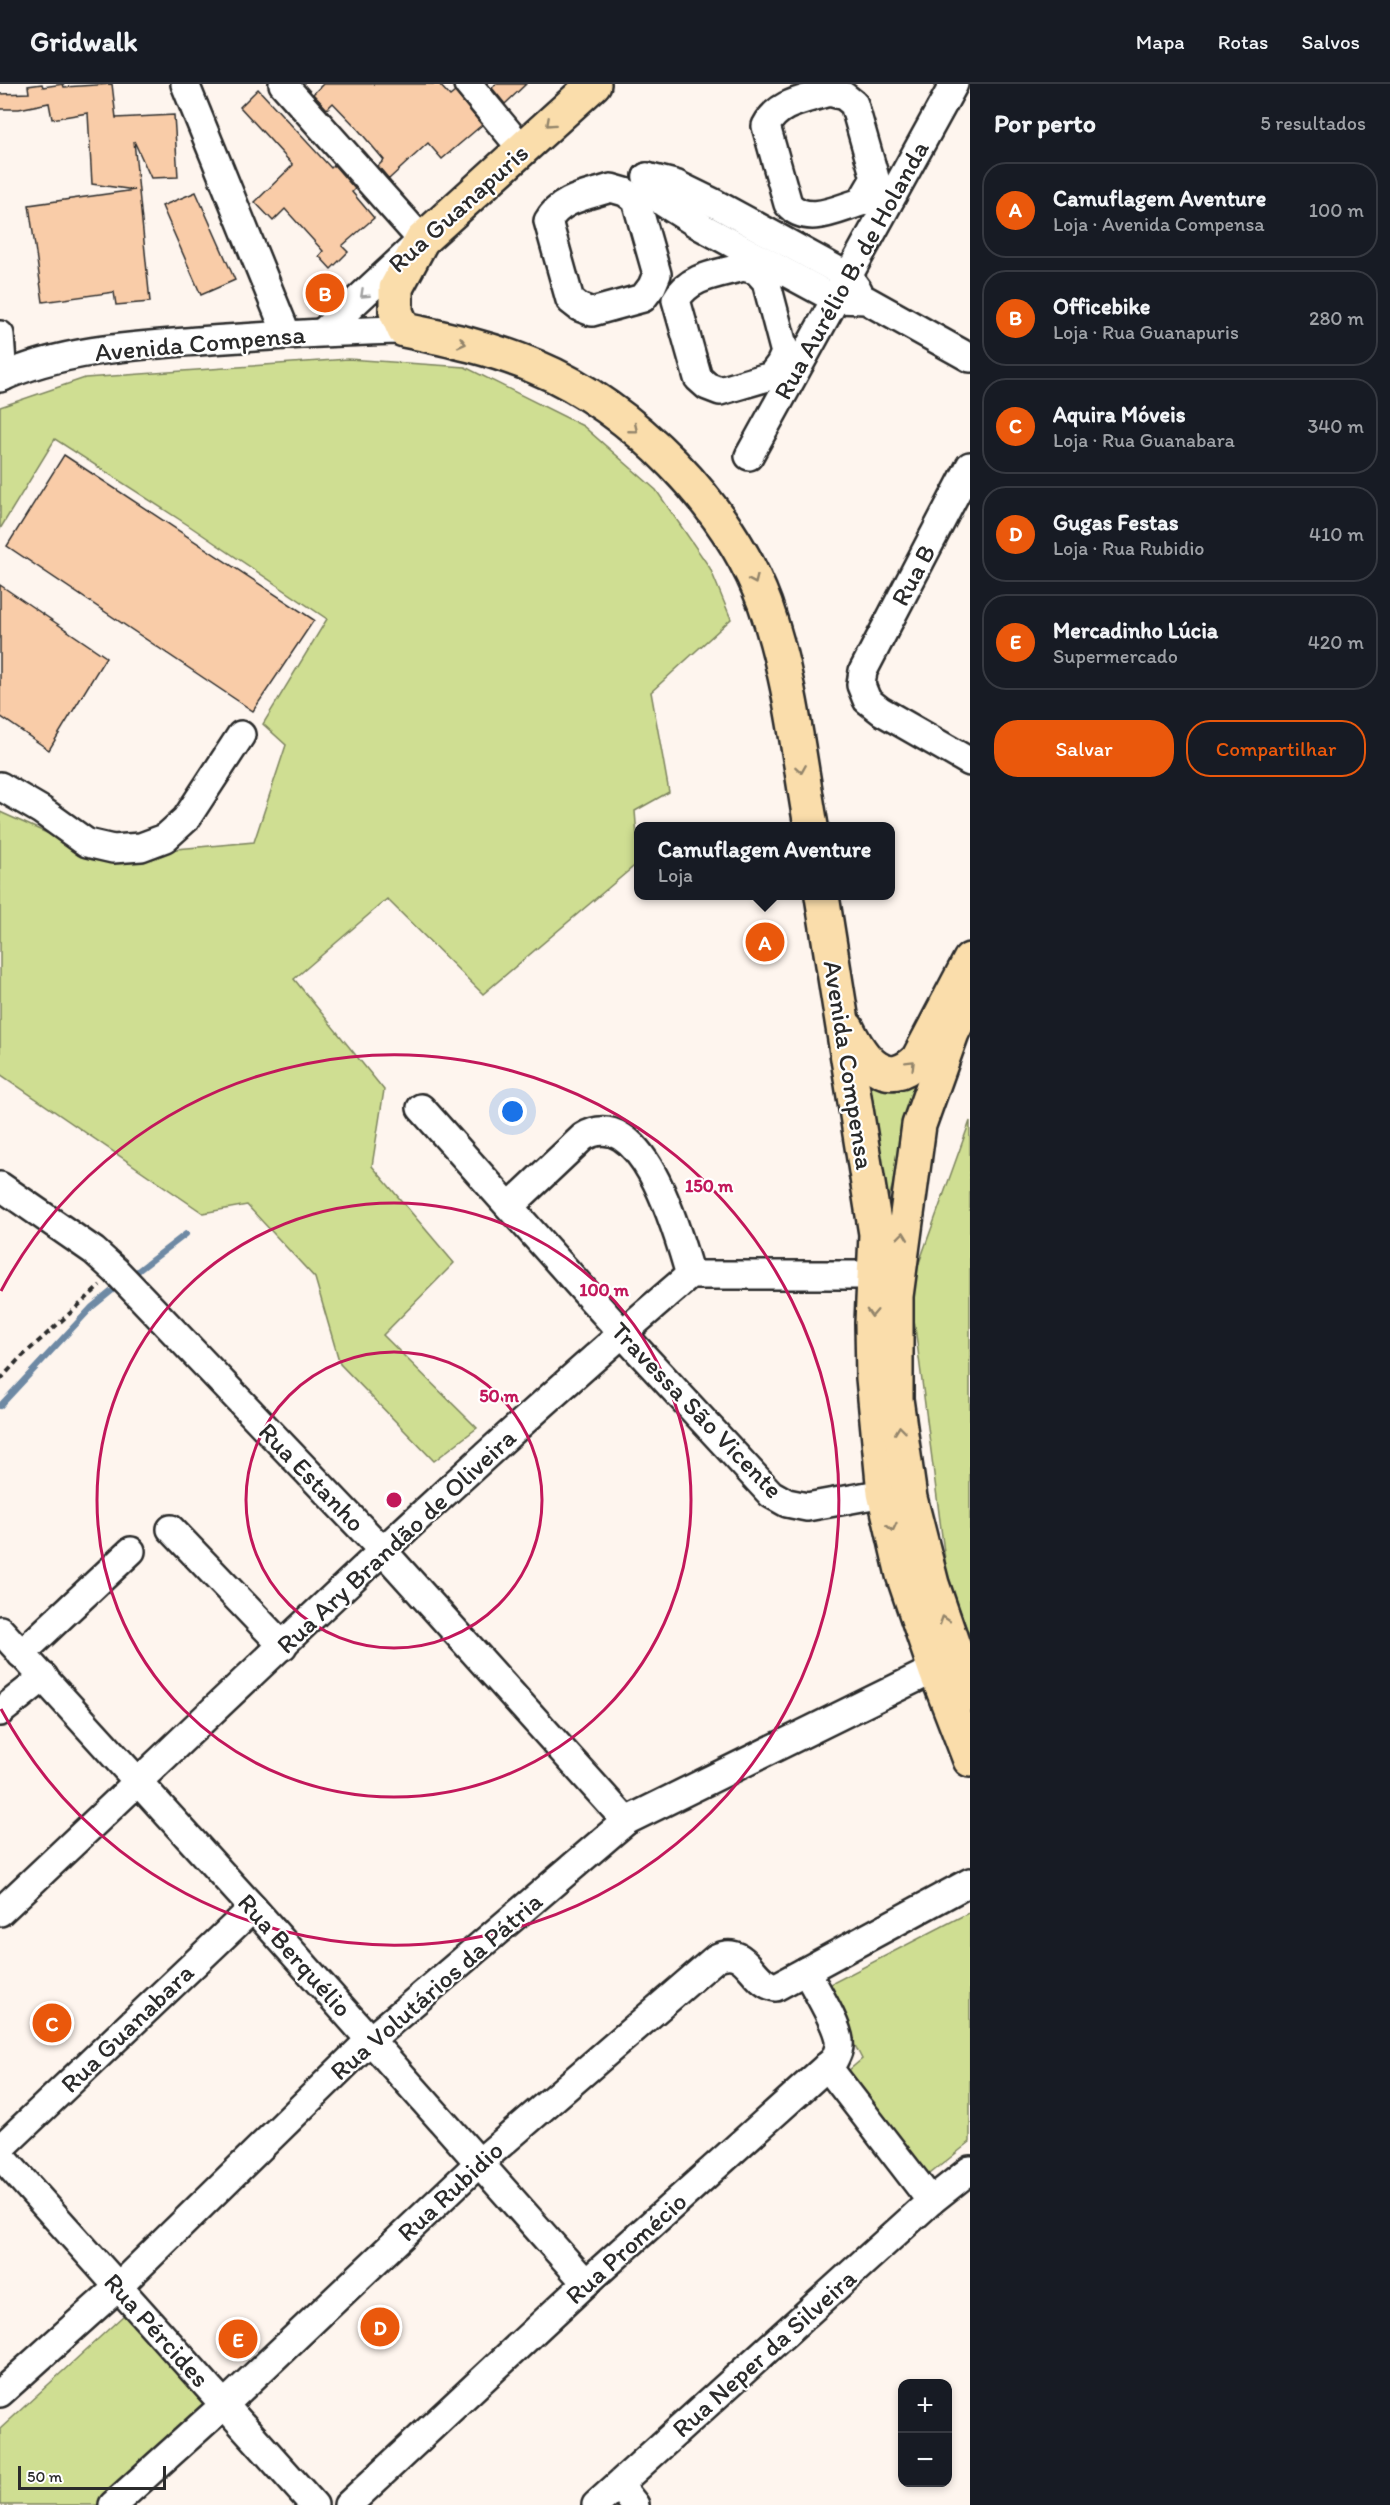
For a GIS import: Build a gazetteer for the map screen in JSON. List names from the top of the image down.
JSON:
{
  "streets": {
    "main road": ["Rua Guanapuris", "Avenida Compensa"],
    "street": [
      "Rua Aurélio B. de Holanda",
      "Rua B",
      "Travessa São Vicente",
      "Rua Estanho",
      "Rua Ary Brandão de Oliveira",
      "Rua Berquélio",
      "Rua Volutários da Pátria",
      "Rua Guanabara",
      "Rua Rubidio",
      "Rua Promécio",
      "Rua Pércides",
      "Rua Neper da Silveira"
    ]
  },
  "crossings": [
    ["Rua Guanapuris", "Avenida Compensa"],
    ["Avenida Compensa", "Travessa São Vicente"],
    ["Avenida Compensa", "Rua Volutários da Pátria"],
    ["Travessa São Vicente", "Rua Ary Brandão de Oliveira"],
    ["Rua Estanho", "Rua Ary Brandão de Oliveira"],
    ["Rua Estanho", "Rua Volutários da Pátria"],
    ["Rua Ary Brandão de Oliveira", "Rua Berquélio"],
    ["Rua Berquélio", "Rua Volutários da Pátria"],
    ["Rua Berquélio", "Rua Guanabara"],
    ["Rua Berquélio", "Rua Rubidio"],
    ["Rua Berquélio", "Rua Promécio"],
    ["Rua Volutários da Pátria", "Rua Pércides"],
    ["Rua Rubidio", "Rua Promécio"],
    ["Rua Rubidio", "Rua Pércides"]
  ],
  "one_way": ["Rua Guanapuris"],
  "scale_bar": "50 m",
  "page": {
    "header": "Gridwalk",
    "nav": ["Mapa", "Rotas", "Salvos"],
    "heading": ["Por perto", "5 resultados"],
    "list": [
      {
        "mark": "A",
        "name": "Camuflagem Aventure",
        "note": "Loja · Avenida Compensa",
        "value": "100 m"
      },
      {
        "mark": "B",
        "name": "Officebike",
        "note": "Loja · Rua Guanapuris",
        "value": "280 m"
      },
      {
        "mark": "C",
        "name": "Aquira Móveis",
        "note": "Loja · Rua Guanabara",
        "value": "340 m"
      },
      {
        "mark": "D",
        "name": "Gugas Festas",
        "note": "Loja · Rua Rubidio",
        "value": "410 m"
      },
      {
        "mark": "E",
        "name": "Mercadinho Lúcia",
        "note": "Supermercado",
        "value": "420 m"
      }
    ],
    "pins": [
      "B",
      "A",
      "C",
      "D",
      "E"
    ],
    "buttons": ["Salvar", "Compartilhar"],
    "popup": ["Camuflagem Aventure", "Loja"],
    "map_buttons": ["+", "−"],
    "scale": "50 m"
  },
  "rings": ["150 m", "100 m", "50 m"]
}
